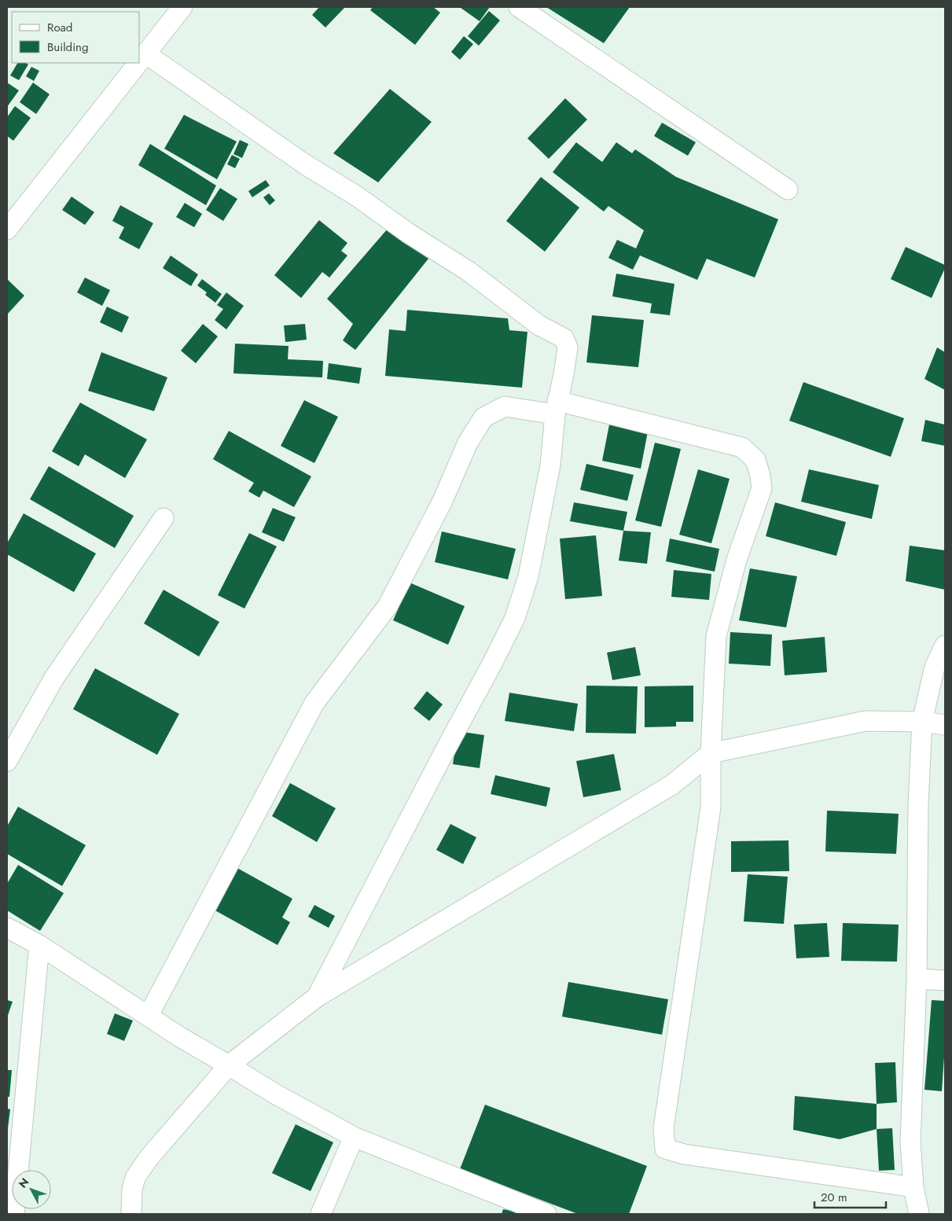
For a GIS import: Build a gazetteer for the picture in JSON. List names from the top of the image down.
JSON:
{
  "legend": ["Road", "Building"],
  "scale_bar": "20 m",
  "north": "top left"
}
